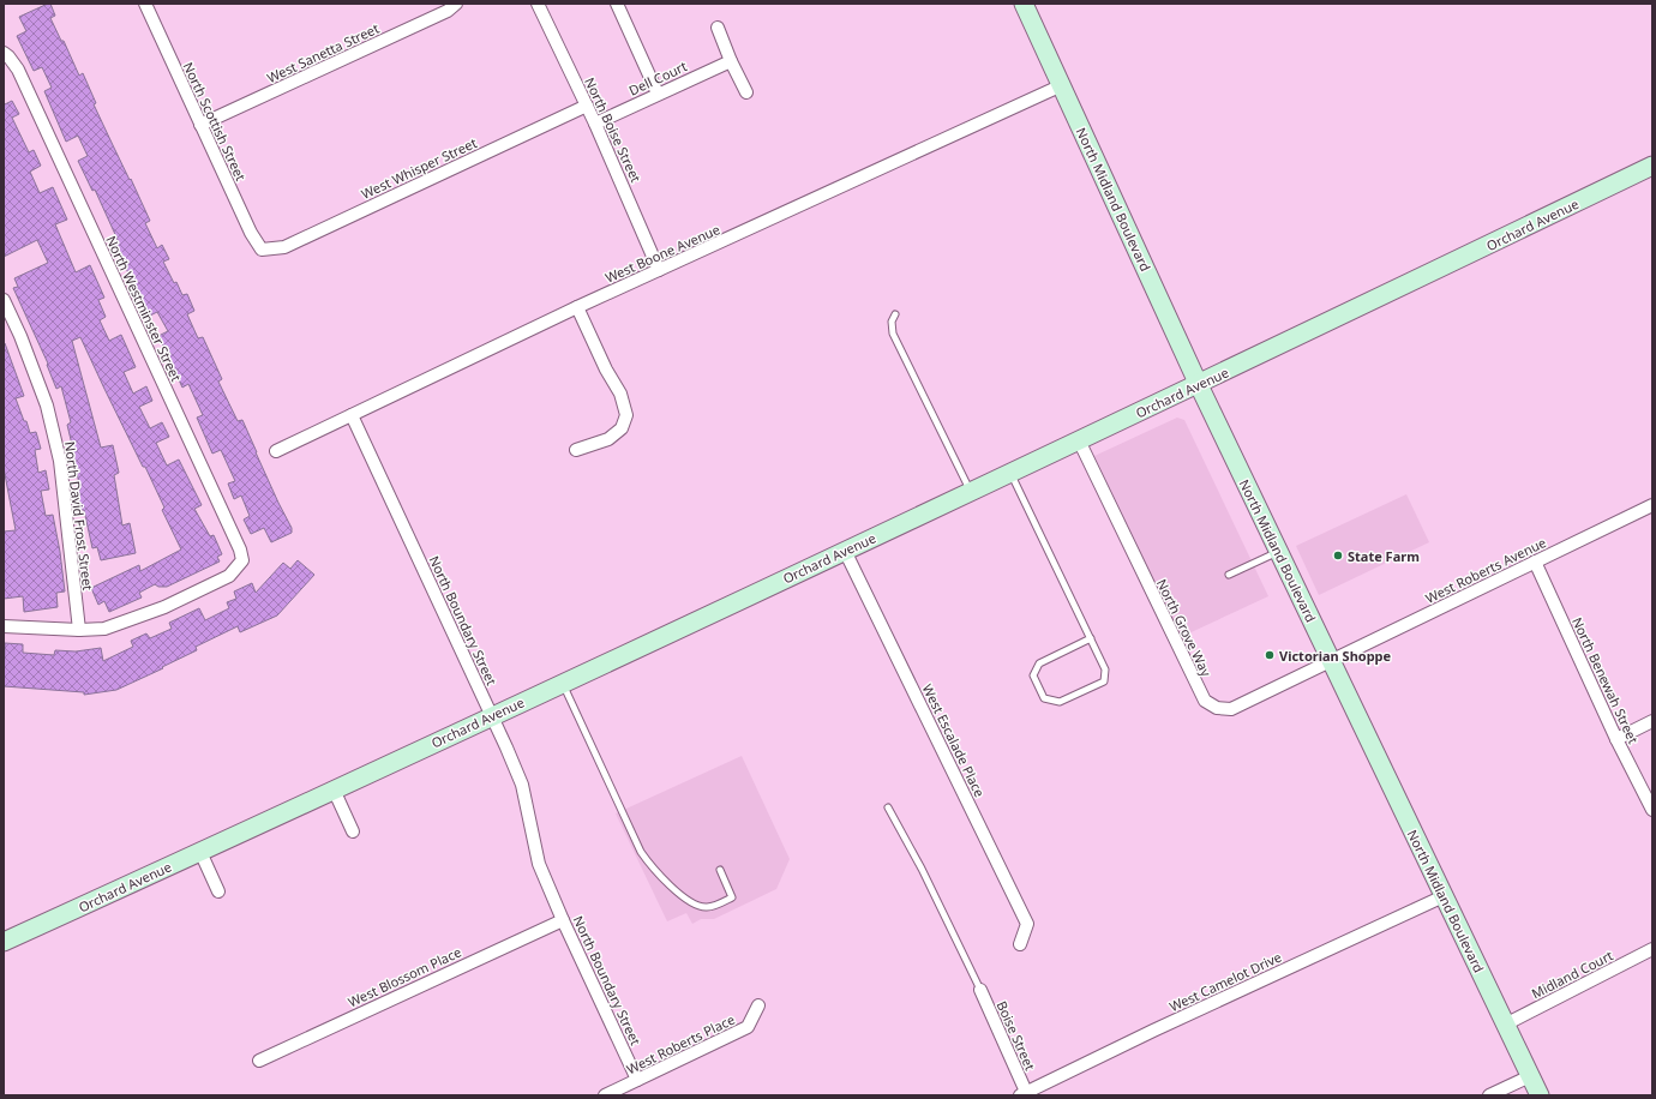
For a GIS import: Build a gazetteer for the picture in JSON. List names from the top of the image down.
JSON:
{
  "streets": {
    "street": [
      "West Sanetta Street",
      "Dell Court",
      "North Scottish Street",
      "North Boise Street",
      "West Whisper Street",
      "North Midland Boulevard",
      "Orchard Avenue",
      "West Boone Avenue",
      "North Westminster Street",
      "North David Frost Street",
      "West Roberts Avenue",
      "North Boundary Street",
      "North Grove Way",
      "North Benewah Street",
      "West Escalade Place",
      "Midland Court",
      "West Blossom Place",
      "West Camelot Drive",
      "Boise Street",
      "West Roberts Place"
    ]
  },
  "crossings": [
    ["West Sanetta Street", "North Scottish Street"],
    ["Dell Court", "North Boise Street"],
    ["North Scottish Street", "West Whisper Street"],
    ["North Boise Street", "West Whisper Street"],
    ["North Boise Street", "West Boone Avenue"],
    ["North Midland Boulevard", "Orchard Avenue"],
    ["North Midland Boulevard", "West Boone Avenue"],
    ["North Midland Boulevard", "West Roberts Avenue"],
    ["North Midland Boulevard", "North Grove Way"],
    ["North Midland Boulevard", "Midland Court"],
    ["North Midland Boulevard", "West Camelot Drive"],
    ["Orchard Avenue", "North Boundary Street"],
    ["Orchard Avenue", "North Grove Way"],
    ["Orchard Avenue", "West Escalade Place"],
    ["West Boone Avenue", "North Boundary Street"],
    ["North Westminster Street", "North David Frost Street"],
    ["West Roberts Avenue", "North Grove Way"],
    ["West Roberts Avenue", "North Benewah Street"],
    ["North Boundary Street", "West Blossom Place"],
    ["North Boundary Street", "West Roberts Place"],
    ["West Camelot Drive", "Boise Street"]
  ],
  "places": ["State Farm", "Victorian Shoppe"]
}
